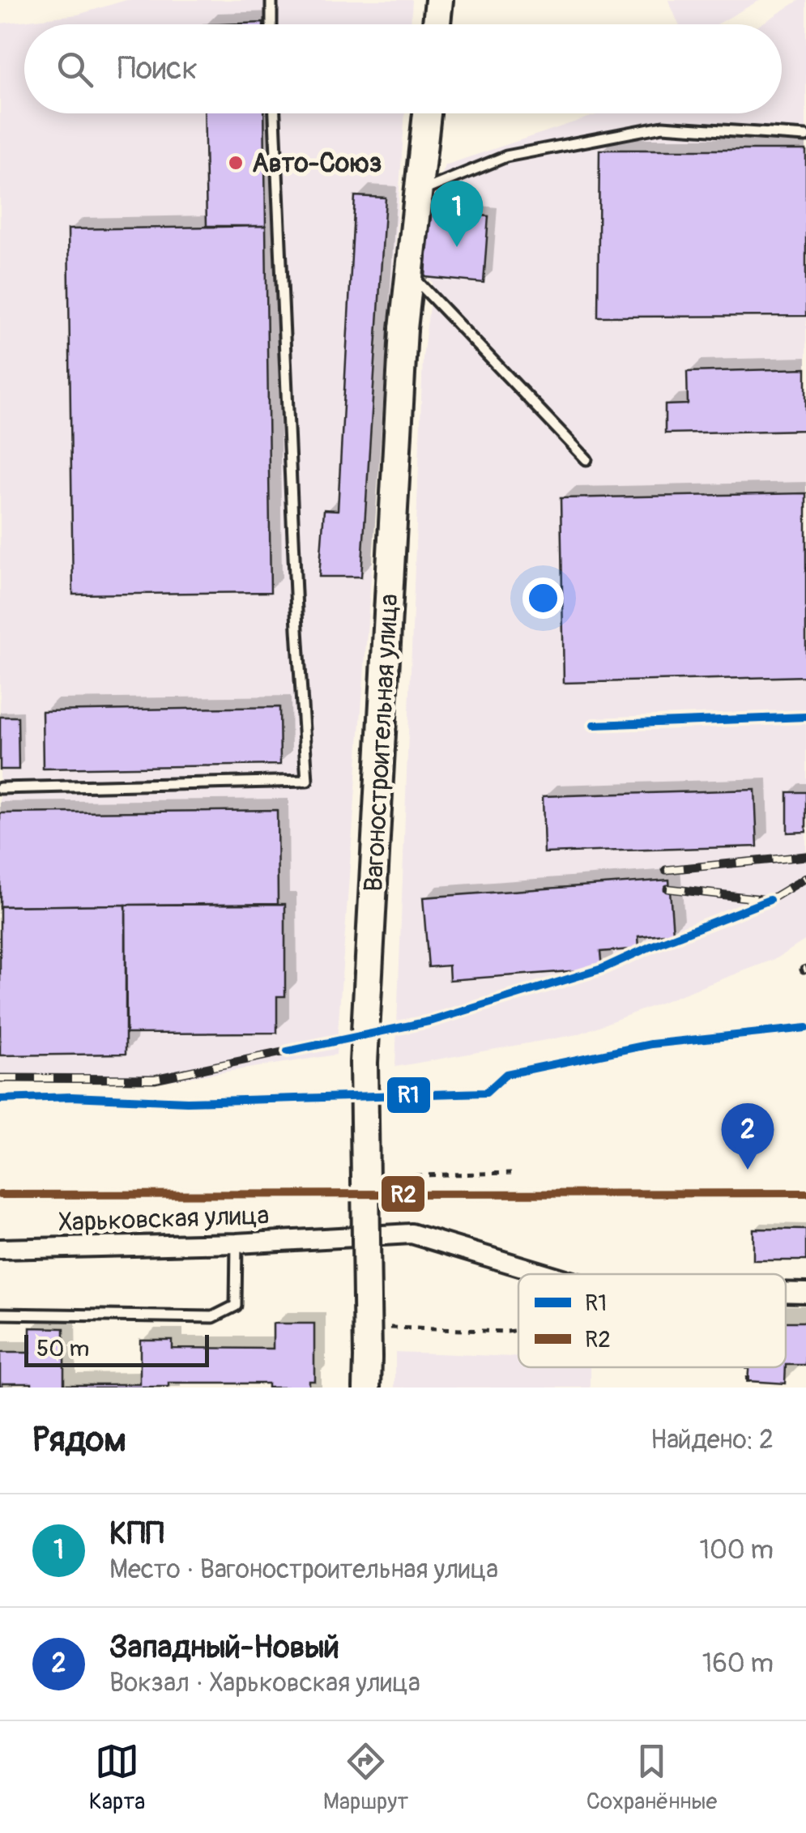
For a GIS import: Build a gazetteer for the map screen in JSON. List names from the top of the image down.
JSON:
{
  "streets": {
    "main road": ["Вагоностроительная улица"],
    "street": ["Харьковская улица"]
  },
  "places": ["Авто-Союз"],
  "lines": ["transit line R1", "transit line R2"],
  "legend": ["R1", "R2"],
  "scale_bar": "50 m",
  "page": {
    "search": "Поиск",
    "pins": ["1", "2"],
    "scale": "50 m",
    "heading": ["Рядом", "Найдено: 2"],
    "list": [
      {
        "mark": "1",
        "name": "КПП",
        "note": "Место · Вагоностроительная улица",
        "value": "100 m"
      },
      {
        "mark": "2",
        "name": "Западный-Новый",
        "note": "Вокзал · Харьковская улица",
        "value": "160 m"
      }
    ],
    "nav": ["Карта", "Маршрут", "Сохранённые"]
  }
}
